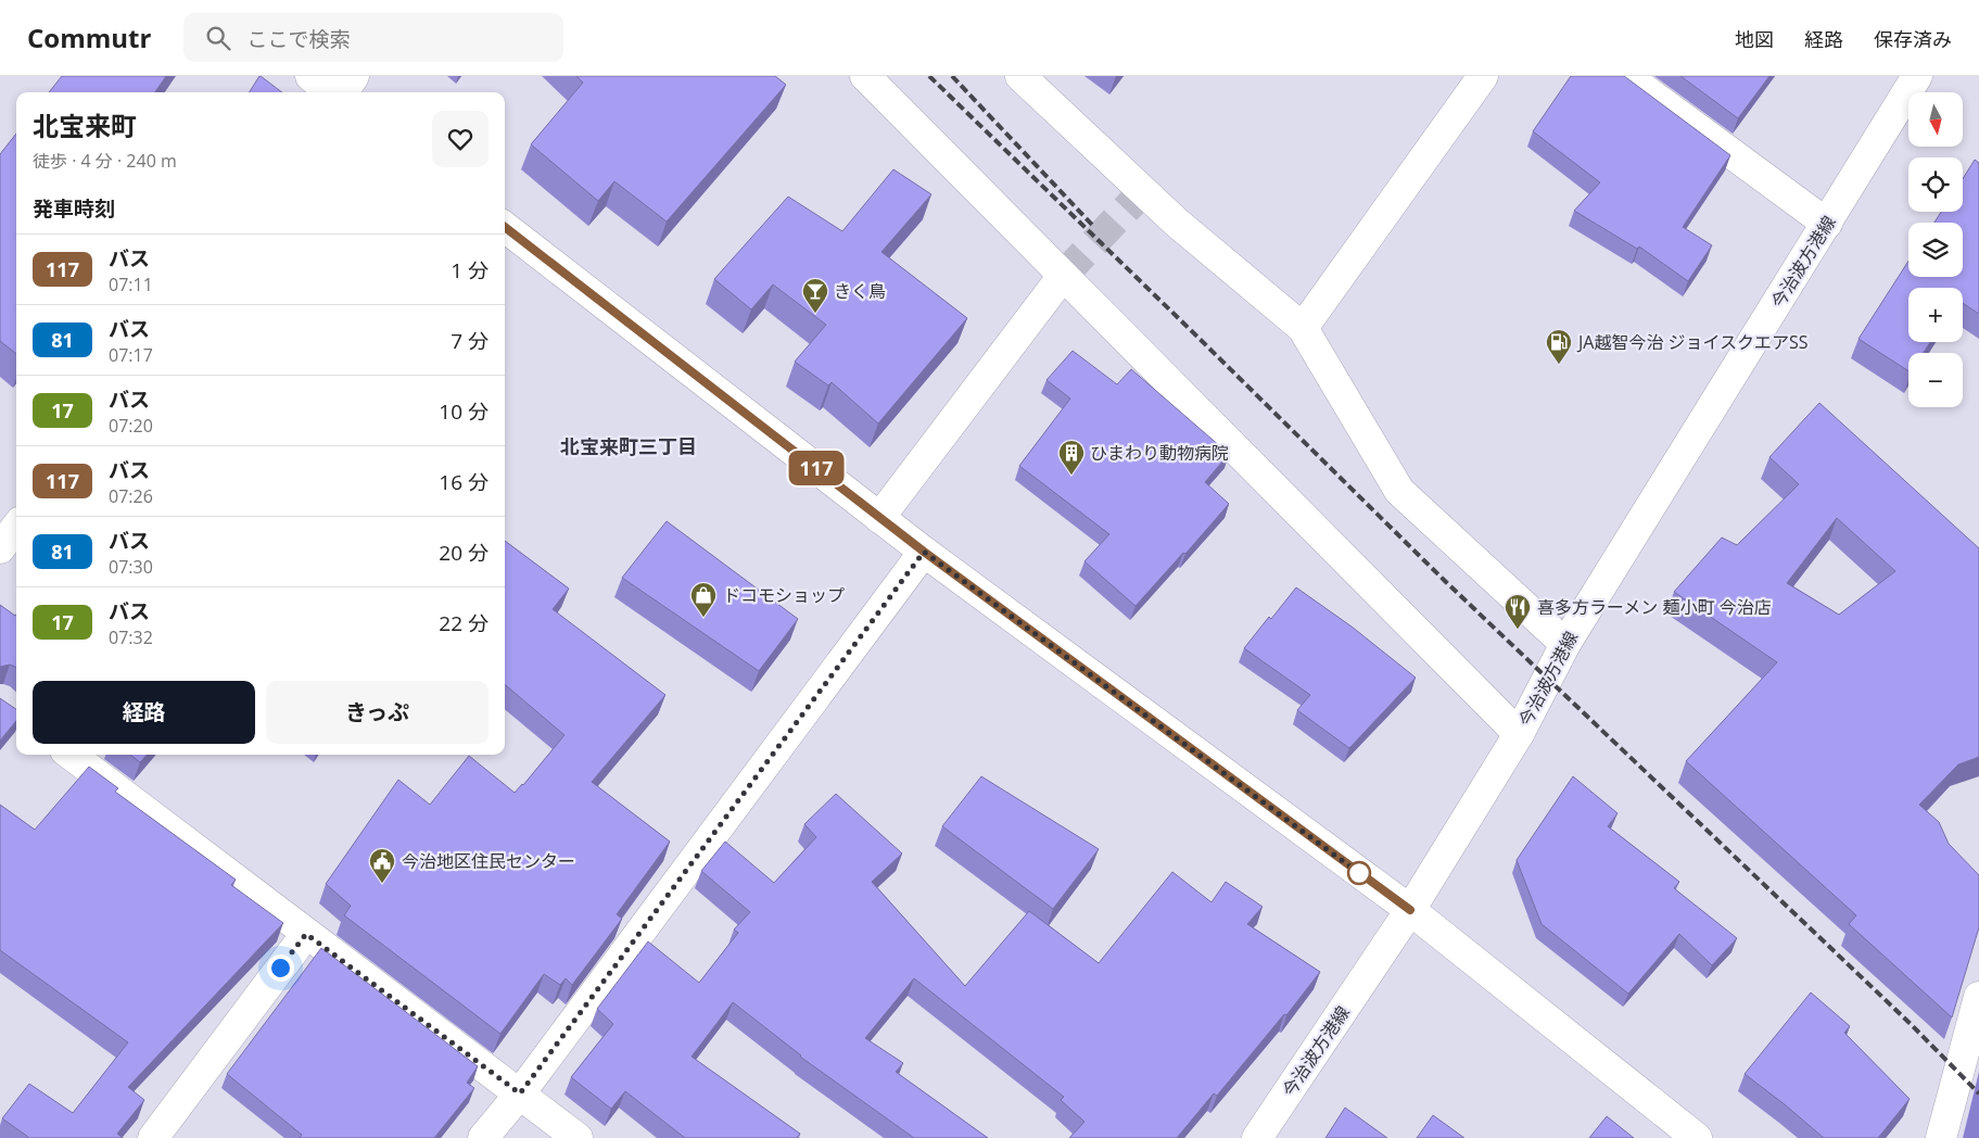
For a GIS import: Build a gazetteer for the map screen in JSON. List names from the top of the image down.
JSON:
{
  "streets": {
    "street": ["今治波方港線"]
  },
  "districts": ["北宝来町三丁目"],
  "places": {
    "bar": ["きく鳥"],
    "fuel station": ["JA越智今治 ジョイスクエアSS"],
    "building": ["ひまわり動物病院"],
    "shop": ["ドコモショップ"],
    "restaurant": ["喜多方ラーメン 麺小町 今治店"],
    "public building": ["今治地区住民センター"]
  },
  "lines": ["bus line 117"],
  "north": "bottom",
  "page": {
    "header": "Commutr",
    "search": "ここで検索",
    "nav": ["地図", "経路", "保存済み"],
    "on_map": "117",
    "map_buttons": ["+", "−"],
    "heading": [
      ["北宝来町", "徒歩 · 4 分 · 240 m"],
      "発車時刻"
    ],
    "list": [
      {
        "mark": "117",
        "name": "バス",
        "note": "07:11",
        "value": "1 分"
      },
      {
        "mark": "81",
        "name": "バス",
        "note": "07:17",
        "value": "7 分"
      },
      {
        "mark": "17",
        "name": "バス",
        "note": "07:20",
        "value": "10 分"
      },
      {
        "mark": "117",
        "name": "バス",
        "note": "07:26",
        "value": "16 分"
      },
      {
        "mark": "81",
        "name": "バス",
        "note": "07:30",
        "value": "20 分"
      },
      {
        "mark": "17",
        "name": "バス",
        "note": "07:32",
        "value": "22 分"
      }
    ],
    "buttons": ["経路", "きっぷ"]
  }
}
